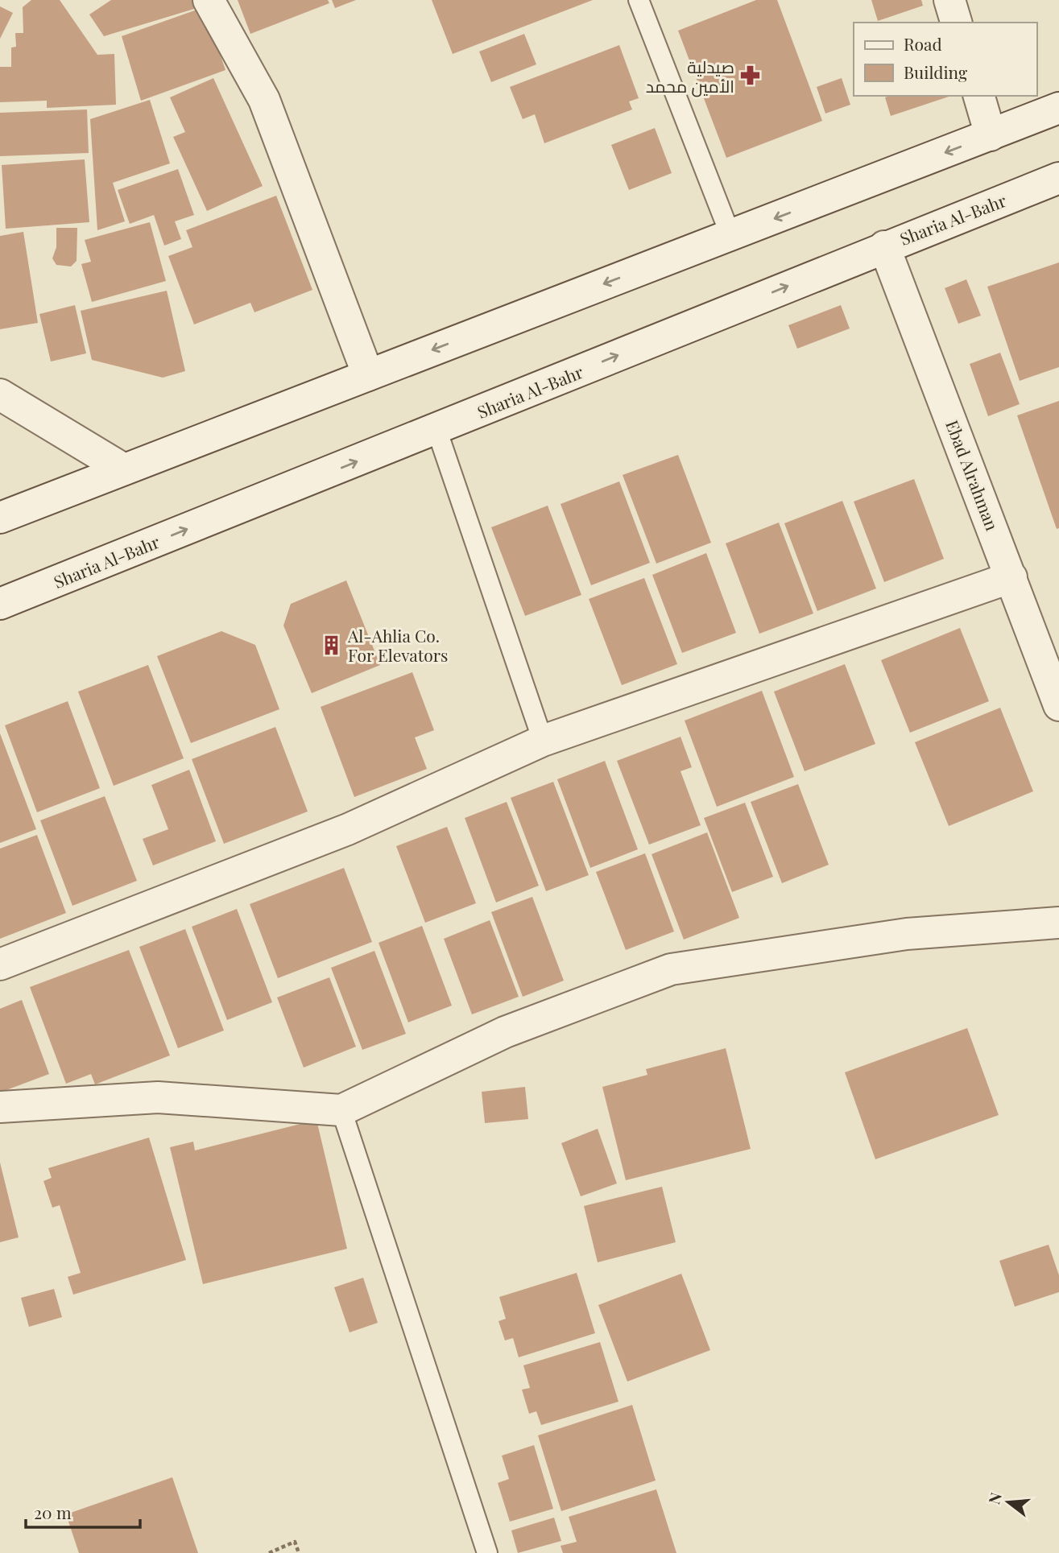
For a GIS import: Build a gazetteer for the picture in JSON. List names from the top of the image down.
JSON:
{
  "streets": {
    "street": ["Sharia Al-Bahr", "Ebad Alrahman"]
  },
  "crossings": [
    ["Sharia Al-Bahr", "Ebad Alrahman"]
  ],
  "places": {
    "pharmacy": ["صيدلية الأمين محمد"],
    "building": ["Al-Ahlia Co. For Elevators"]
  },
  "legend": ["Road", "Building"],
  "scale_bar": "20 m",
  "north": "left"
}
